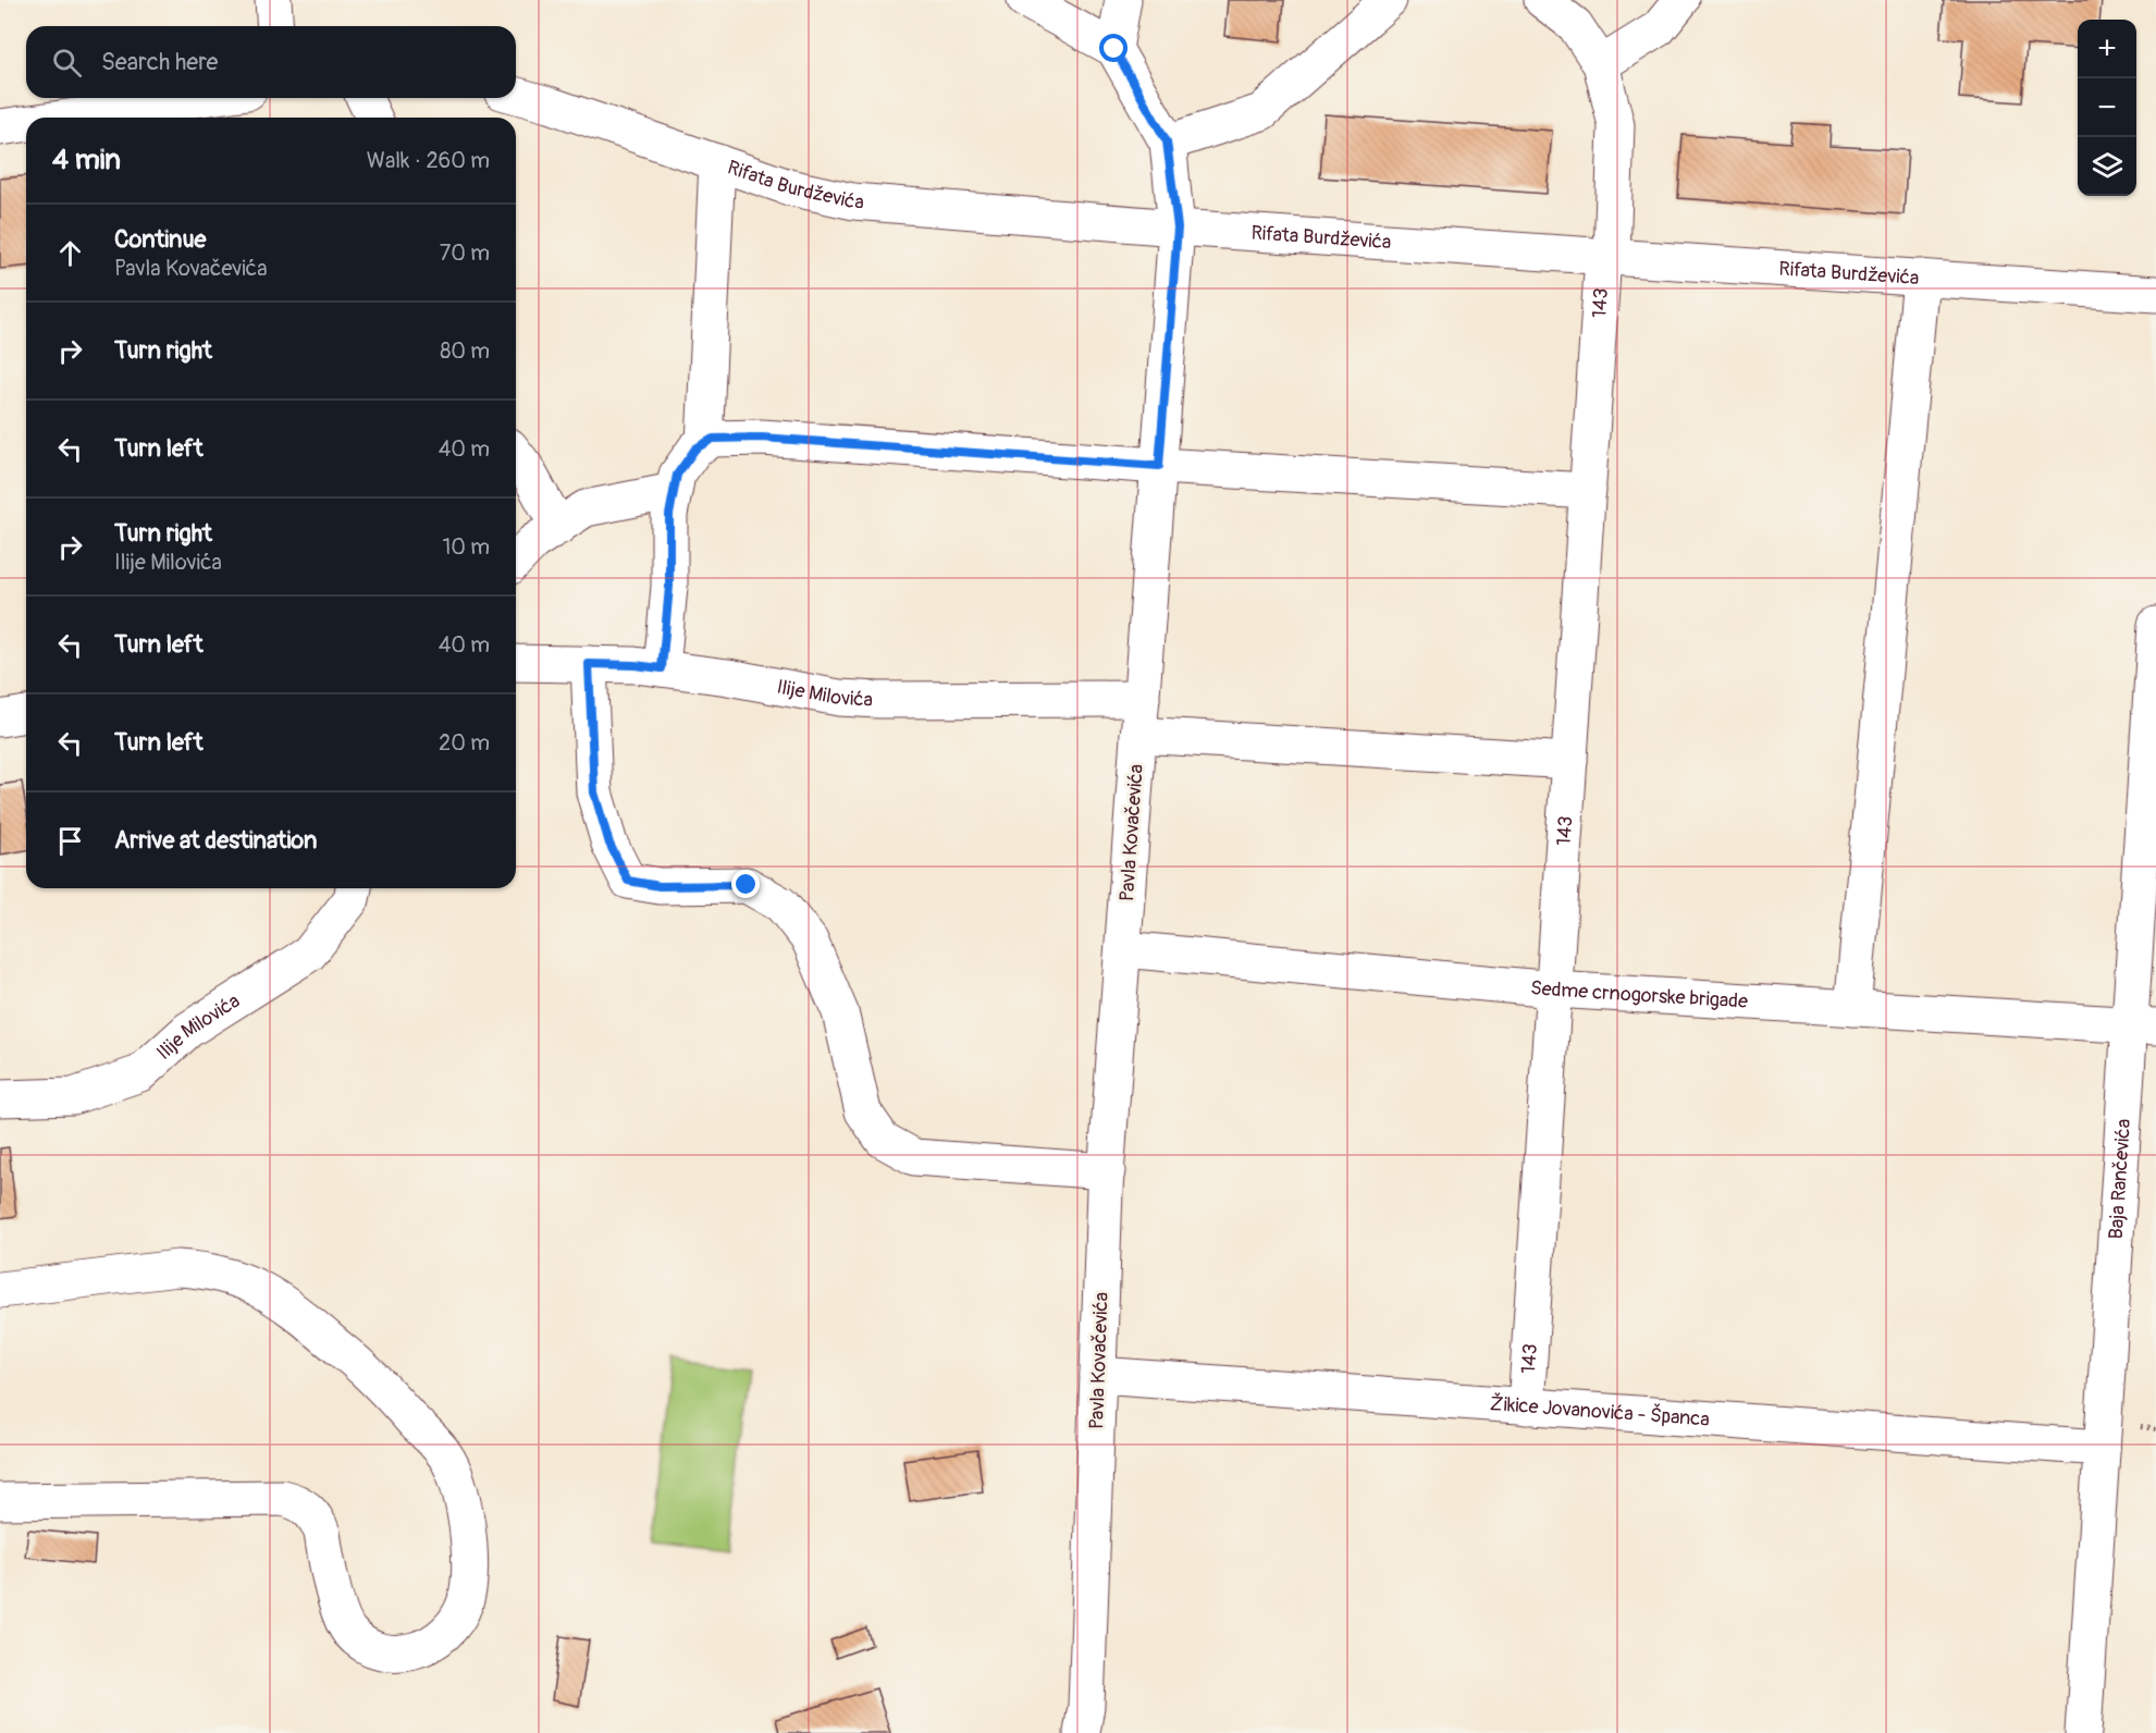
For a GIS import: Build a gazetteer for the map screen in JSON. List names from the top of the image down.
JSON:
{
  "streets": {
    "street": [
      "Rifata Burdževića",
      "143",
      "Ilije Milovića",
      "Pavla Kovačevića",
      "Sedme crnogorske brigade",
      "Baja Rančevića",
      "Žikice Jovanovića - Španca"
    ]
  },
  "crossings": [
    ["Rifata Burdževića", "143"],
    ["Rifata Burdževića", "Pavla Kovačevića"],
    ["143", "Sedme crnogorske brigade"],
    ["143", "Žikice Jovanovića - Španca"],
    ["Ilije Milovića", "Pavla Kovačevića"],
    ["Pavla Kovačevića", "Sedme crnogorske brigade"],
    ["Pavla Kovačevića", "Žikice Jovanovića - Španca"],
    ["Sedme crnogorske brigade", "Baja Rančevića"],
    ["Baja Rančevića", "Žikice Jovanovića - Španca"]
  ],
  "page": {
    "map_buttons": ["+", "−"],
    "search": "Search here",
    "heading": ["4 min", "Walk · 260 m"],
    "list": [
      ["Continue", "Pavla Kovačevića", "70 m"],
      ["Turn right", "80 m"],
      ["Turn left", "40 m"],
      ["Turn right", "Ilije Milovića", "10 m"],
      ["Turn left", "40 m"],
      ["Turn left", "20 m"],
      "Arrive at destination"
    ]
  }
}
